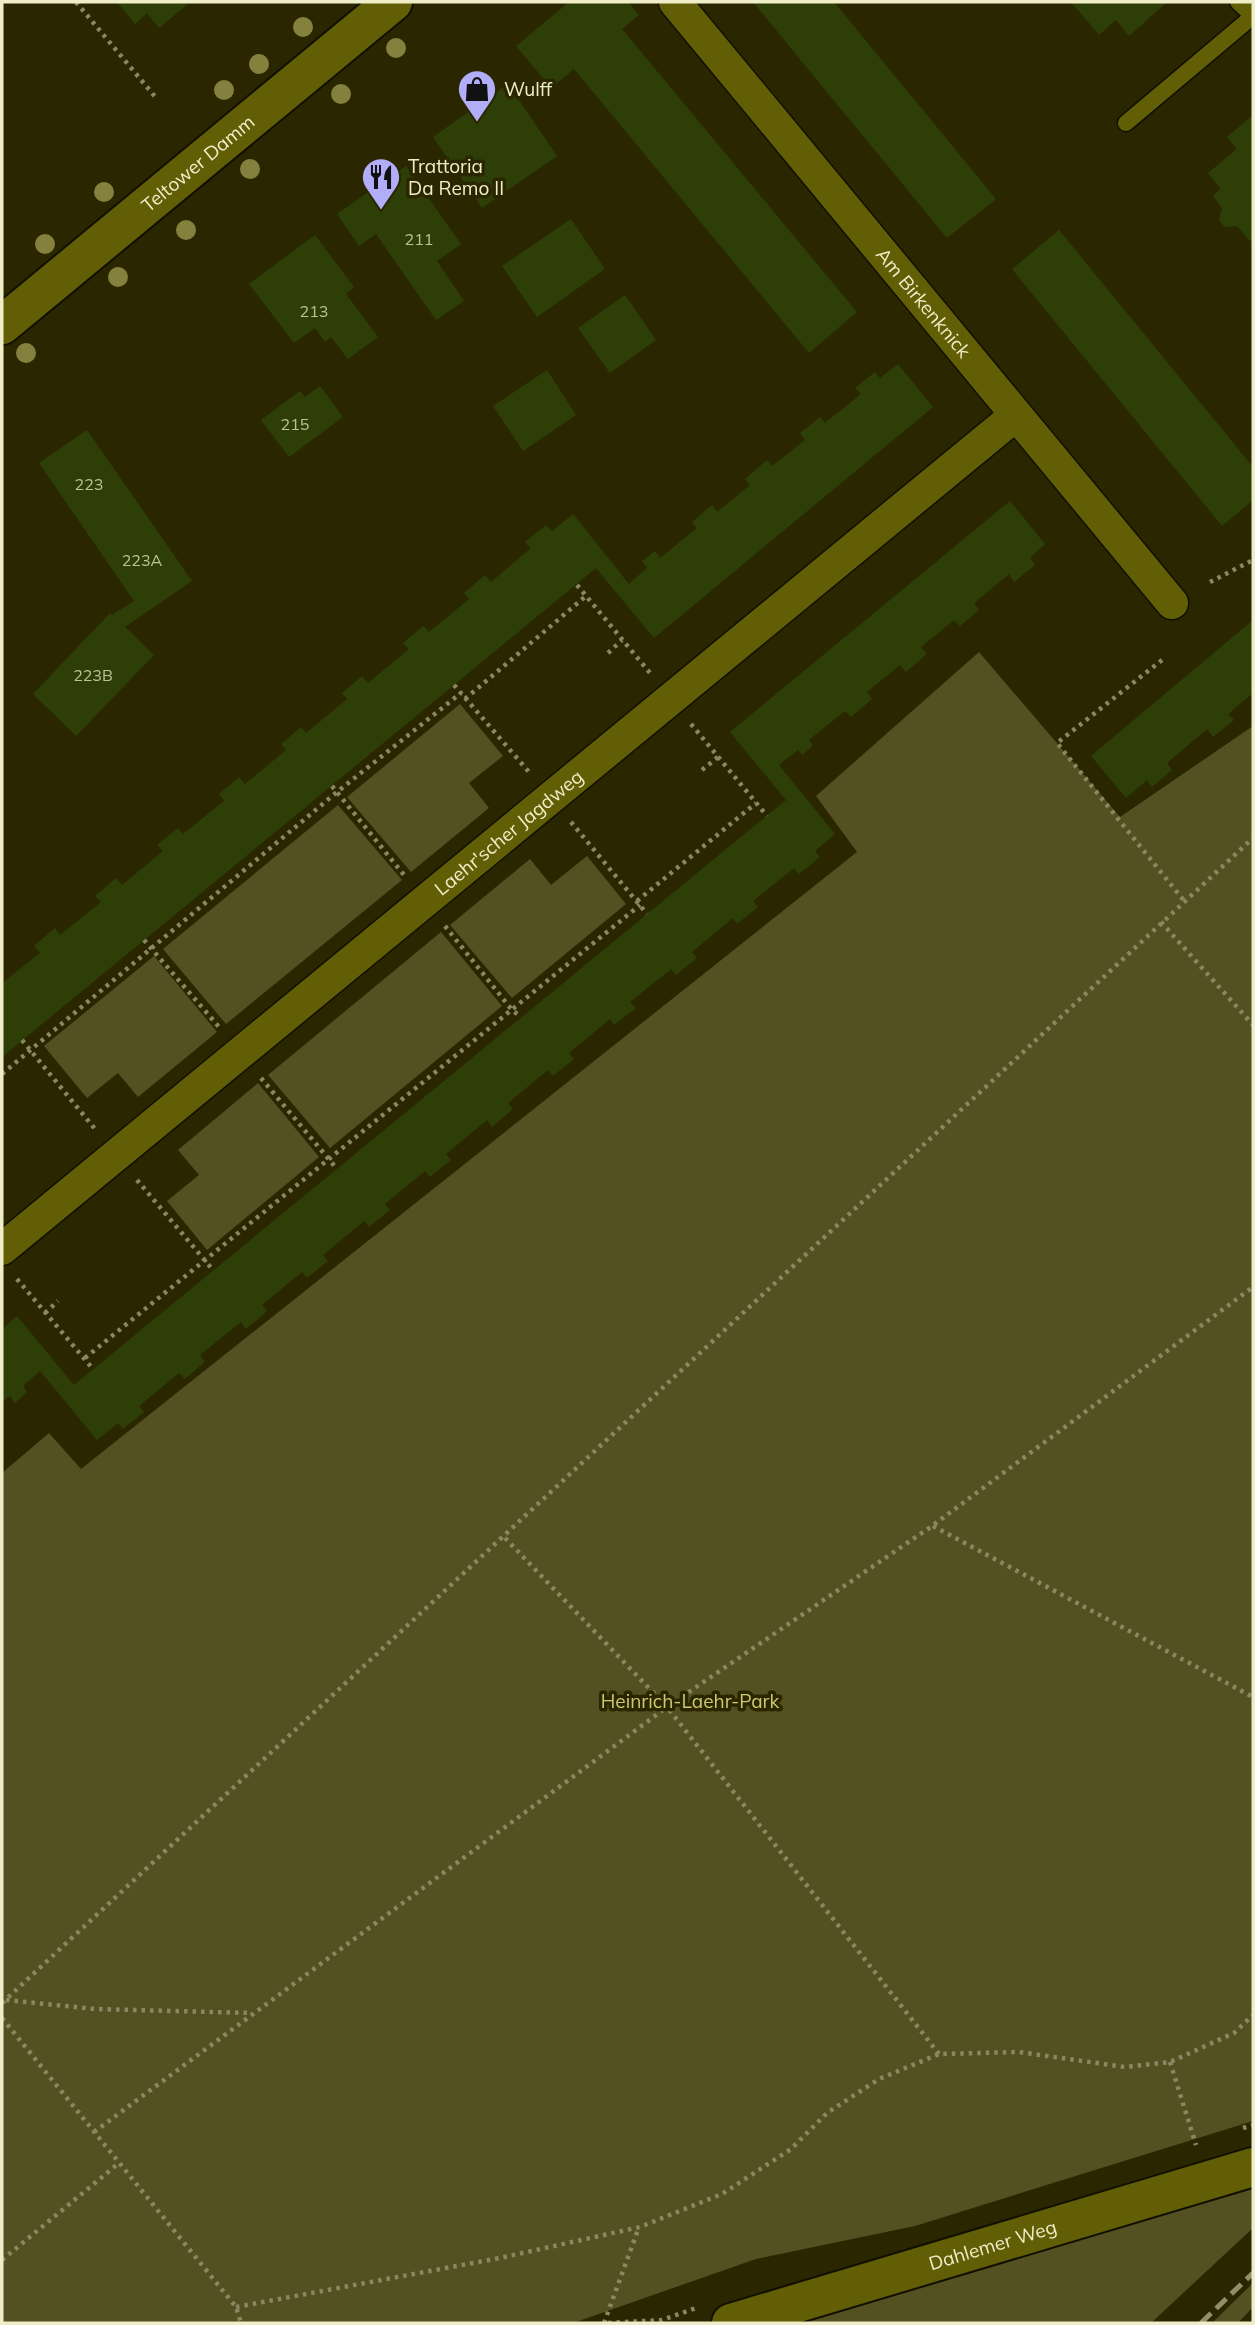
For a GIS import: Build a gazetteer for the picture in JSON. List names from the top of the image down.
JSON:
{
  "streets": {
    "main road": ["Teltower Damm", "Dahlemer Weg"],
    "street": ["Am Birkenknick", "Laehr'scher Jagdweg"]
  },
  "crossings": [
    ["Am Birkenknick", "Laehr'scher Jagdweg"]
  ],
  "parks": ["Heinrich-Laehr-Park"],
  "places": {
    "shop": ["Wulff"],
    "restaurant": ["Trattoria Da Remo II"]
  },
  "house_numbers": [
    "211",
    "213",
    "215",
    "223",
    "223A",
    "223B"
  ]
}
